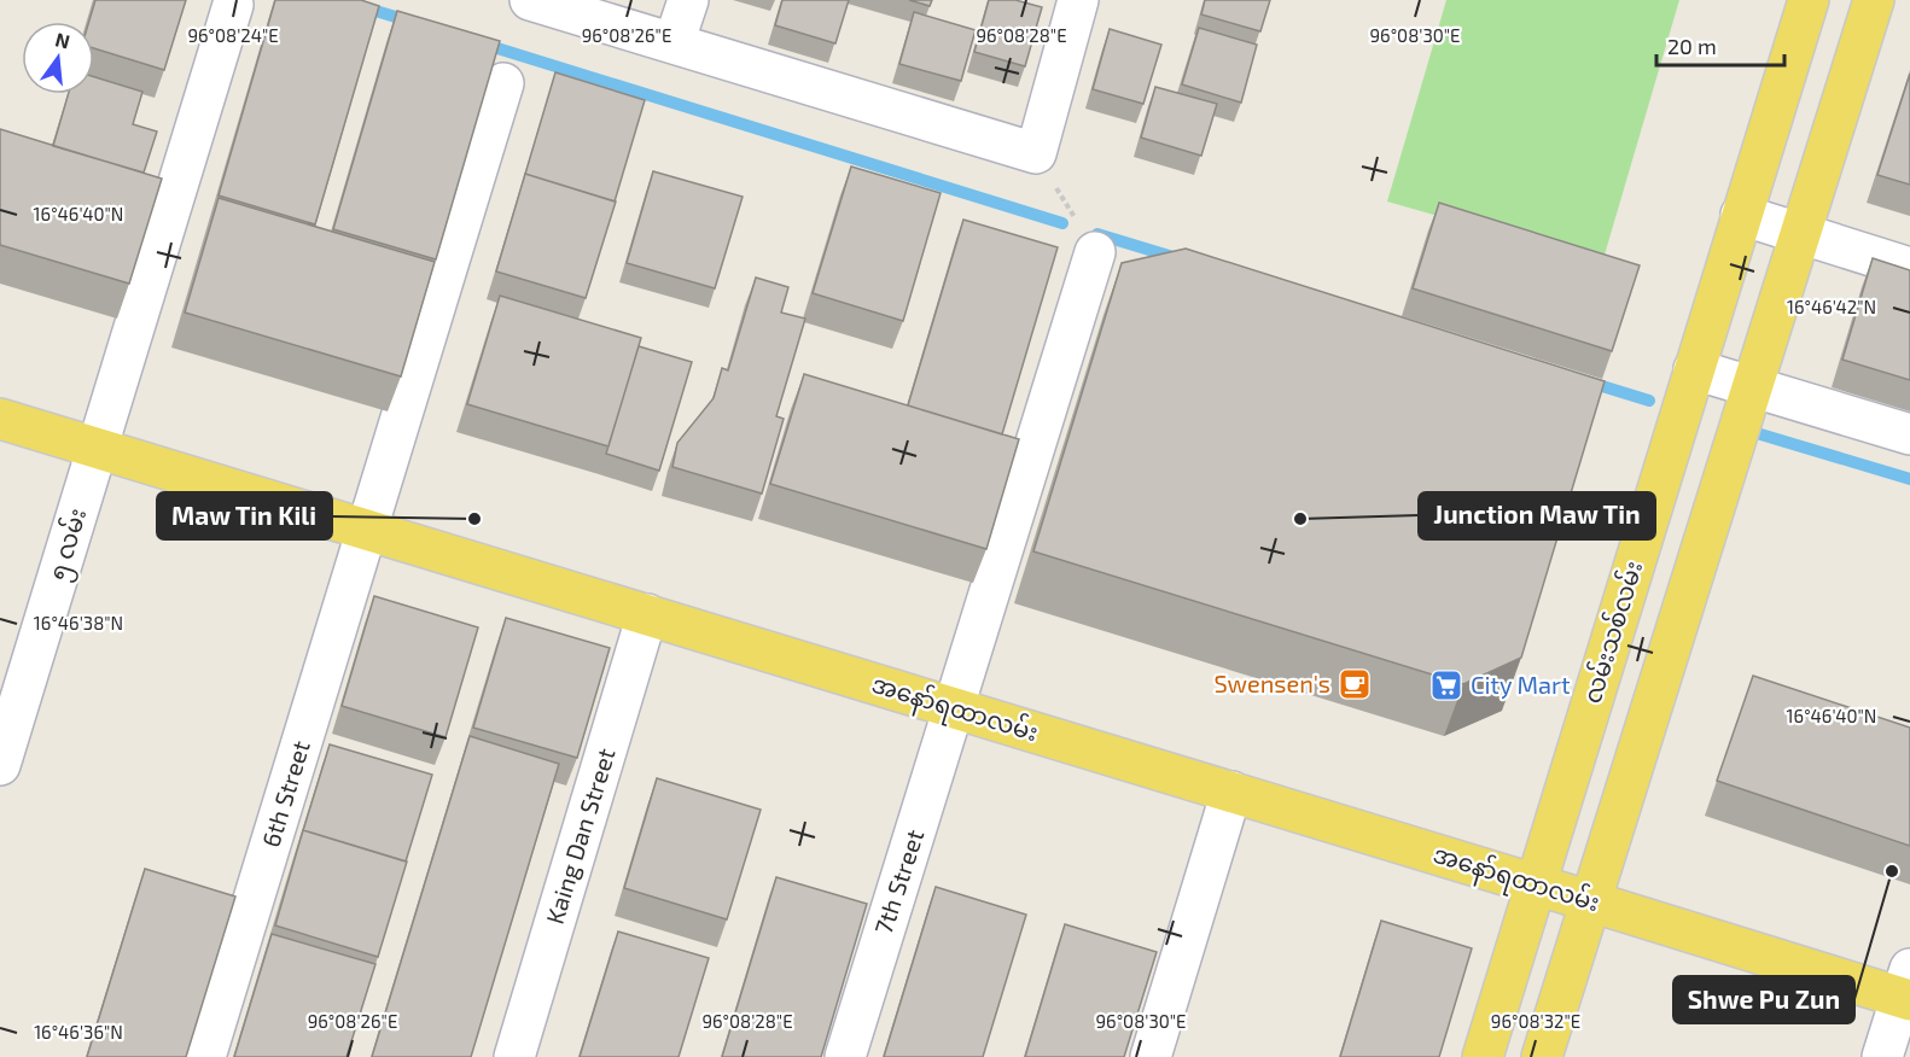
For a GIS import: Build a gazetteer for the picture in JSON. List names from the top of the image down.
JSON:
{
  "streets": {
    "main road": ["လမ်းသစ်လမ်း", "အနော်ရထာလမ်း"],
    "street": [
      "၅ လမ်း",
      "6th Street",
      "Kaing Dan Street",
      "7th Street"
    ]
  },
  "crossings": [
    ["၅ လမ်း", "အနော်ရထာလမ်း"],
    ["လမ်းသစ်လမ်း", "အနော်ရထာလမ်း"],
    ["အနော်ရထာလမ်း", "6th Street"],
    ["အနော်ရထာလမ်း", "Kaing Dan Street"],
    ["အနော်ရထာလမ်း", "7th Street"]
  ],
  "places": {
    "other": ["Maw Tin Kili", "Junction Maw Tin", "Shwe Pu Zun"],
    "cafe": ["Swensen's"],
    "supermarket": ["City Mart"]
  },
  "scale_bar": "20 m",
  "north": "top",
  "coordinates": [
    "96°08'24\"E",
    "96°08'26\"E",
    "96°08'28\"E",
    "96°08'30\"E",
    "16°46'40\"N",
    "16°46'42\"N",
    "16°46'38\"N",
    "96°08'32\"E",
    "16°46'36\"N"
  ]
}
